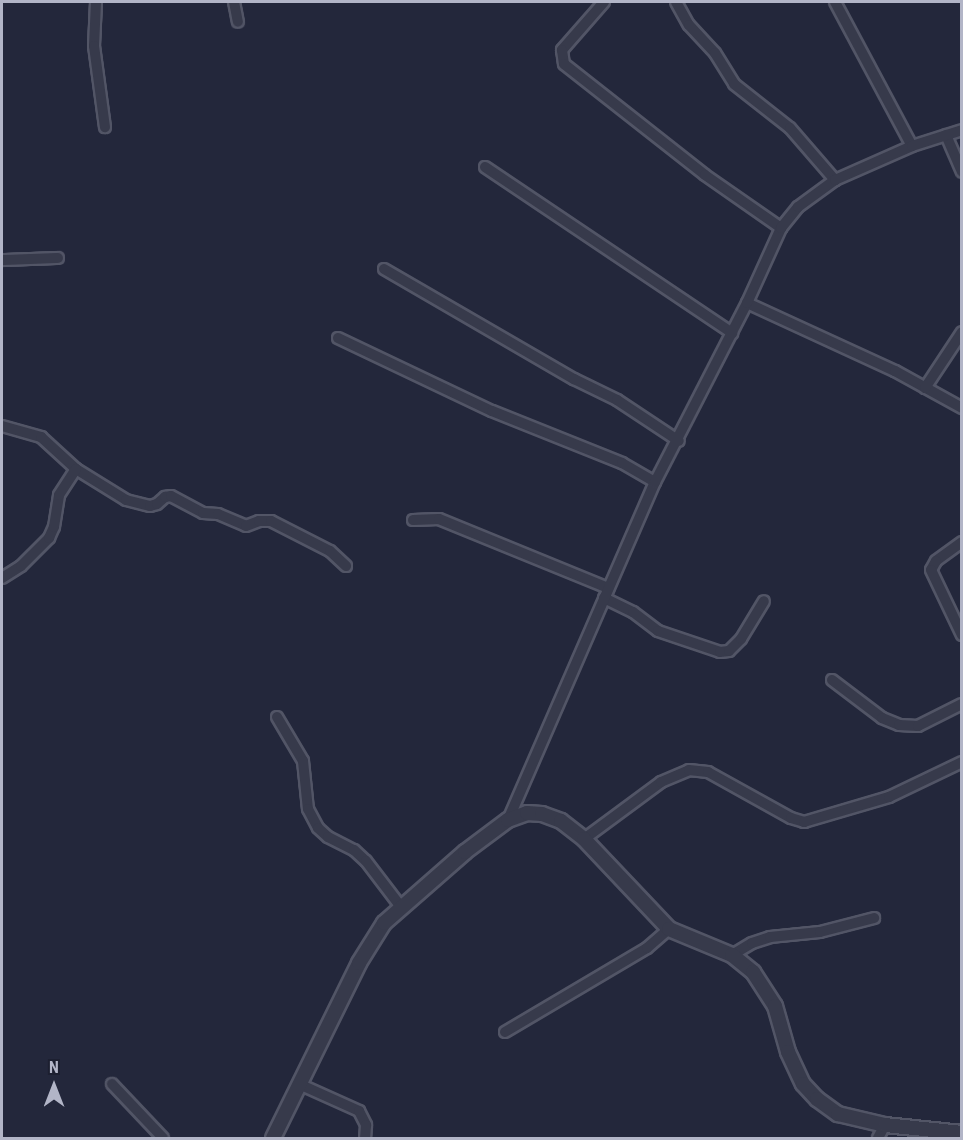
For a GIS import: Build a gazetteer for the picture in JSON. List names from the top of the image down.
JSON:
{
  "north": "top"
}
